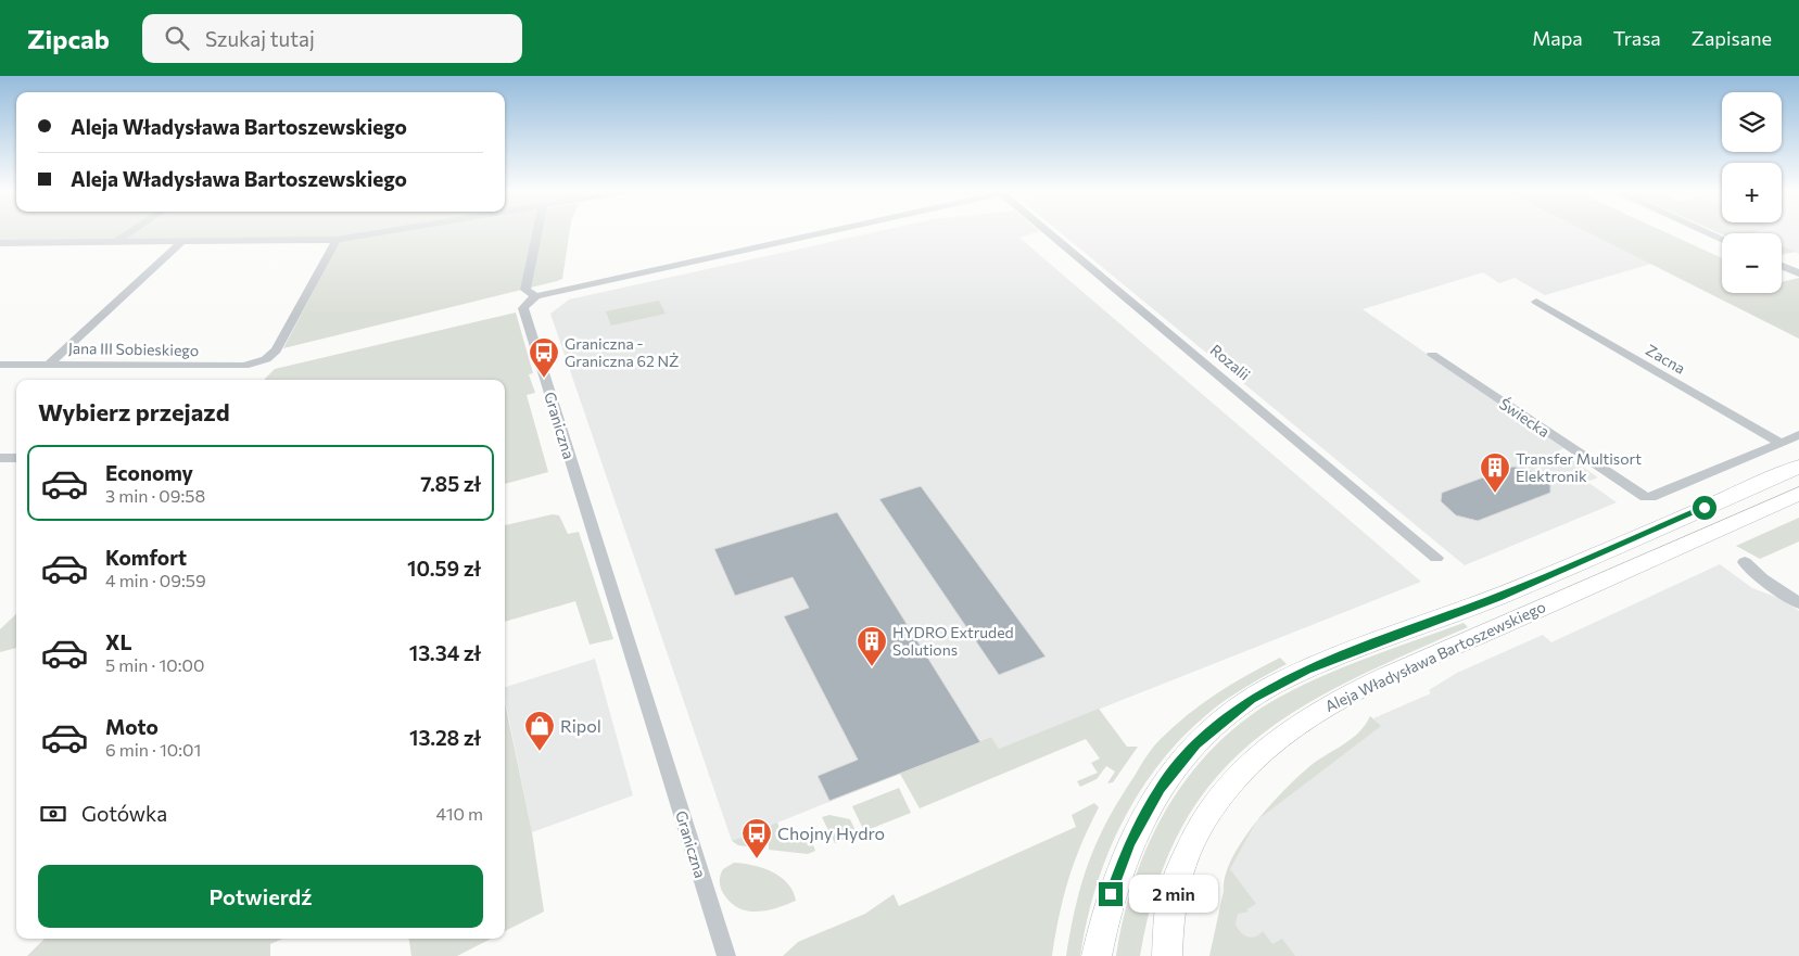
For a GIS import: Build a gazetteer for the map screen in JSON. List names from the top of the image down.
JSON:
{
  "streets": {
    "main road": ["Aleja Władysława Bartoszewskiego"],
    "street": [
      "Jana III Sobieskiego",
      "Zacna",
      "Rozalii",
      "Świecka",
      "Graniczna"
    ]
  },
  "crossings": [
    ["Zacna", "Świecka"]
  ],
  "places": {
    "bus stop": ["Graniczna - Graniczna 62 NŻ", "Chojny Hydro"],
    "building": ["Transfer Multisort Elektronik", "HYDRO Extruded Solutions"],
    "shop": ["Ripol"]
  },
  "page": {
    "header": "Zipcab",
    "search": "Szukaj tutaj",
    "nav": ["Mapa", "Trasa", "Zapisane"],
    "map_buttons": ["+", "−"],
    "banner": ["Aleja Władysława Bartoszewskiego", "Aleja Władysława Bartoszewskiego"],
    "heading": "Wybierz przejazd",
    "list": [
      {
        "name": "Economy",
        "note": "3 min · 09:58",
        "value": "7.85 zł"
      },
      {
        "name": "Komfort",
        "note": "4 min · 09:59",
        "value": "10.59 zł"
      },
      {
        "name": "XL",
        "note": "5 min · 10:00",
        "value": "13.34 zł"
      },
      {
        "name": "Moto",
        "note": "6 min · 10:01",
        "value": "13.28 zł"
      }
    ],
    "pay": ["Gotówka", "410 m"],
    "buttons": "Potwierdź",
    "bubble": "2 min"
  }
}
